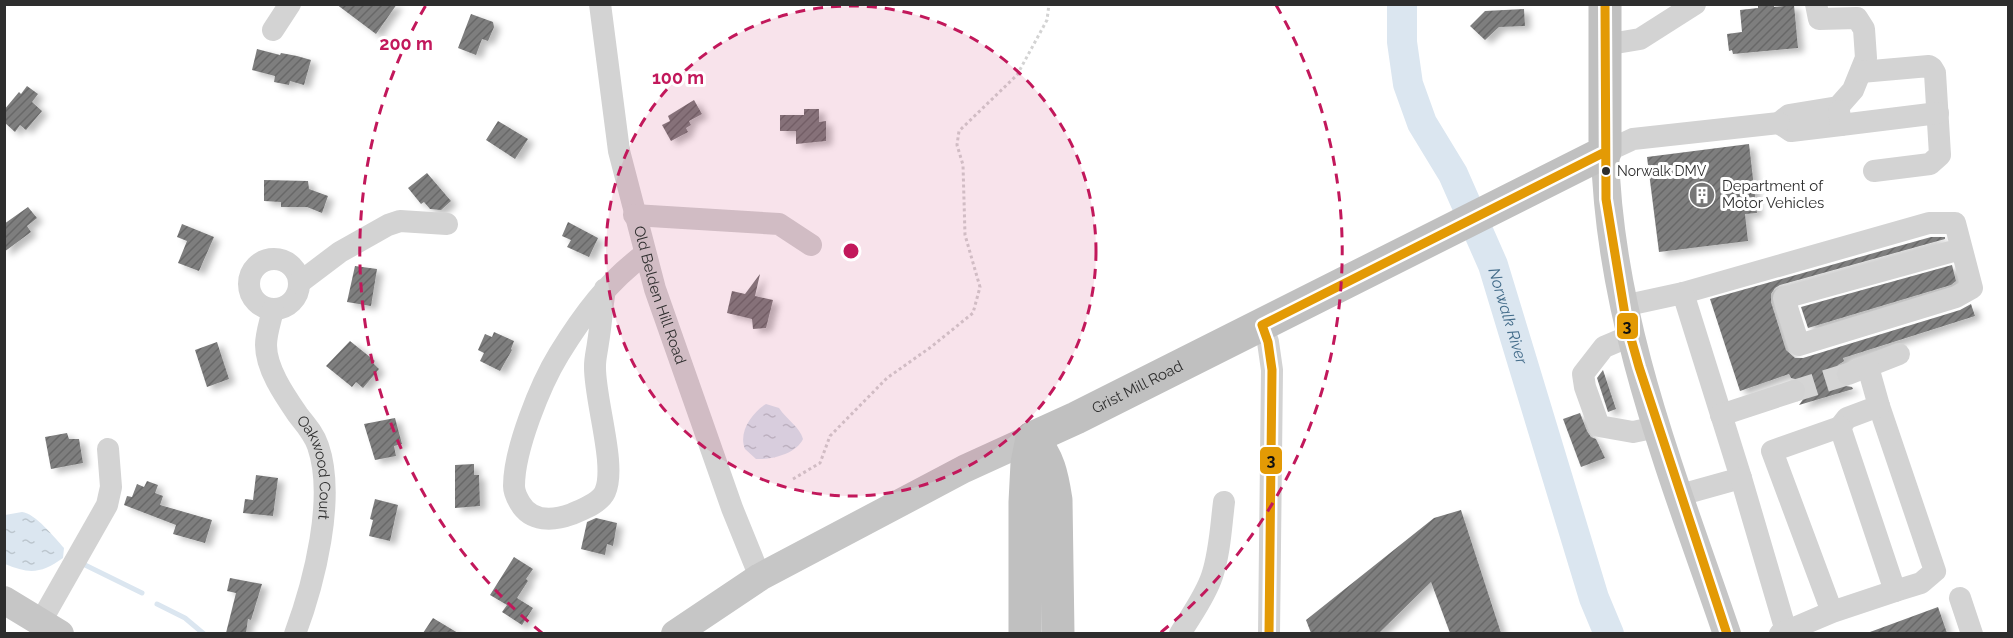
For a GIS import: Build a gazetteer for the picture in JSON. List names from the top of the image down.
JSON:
{
  "streets": {
    "highway": ["Grist Mill Road"],
    "street": ["Old Belden Hill Road", "Oakwood Court"]
  },
  "crossings": [
    ["Old Belden Hill Road", "Grist Mill Road"]
  ],
  "water": ["Norwalk River"],
  "places": {
    "other": ["Norwalk DMV"],
    "building": ["Department of Motor Vehicles"]
  },
  "lines": ["transit line 3"],
  "rings": ["200 m", "100 m"]
}
